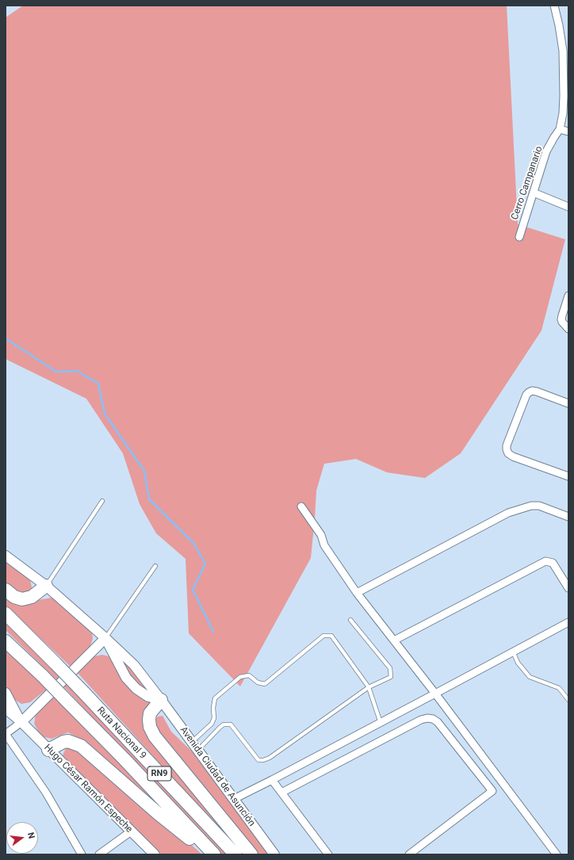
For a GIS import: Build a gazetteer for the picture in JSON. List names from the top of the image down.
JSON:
{
  "streets": {
    "highway": ["Ruta Nacional 9", "RN9"],
    "street": ["Cerro Campanario", "Avenida Ciudad de Asunción", "Hugo César Ramón Espeche"]
  },
  "north": "right"
}
